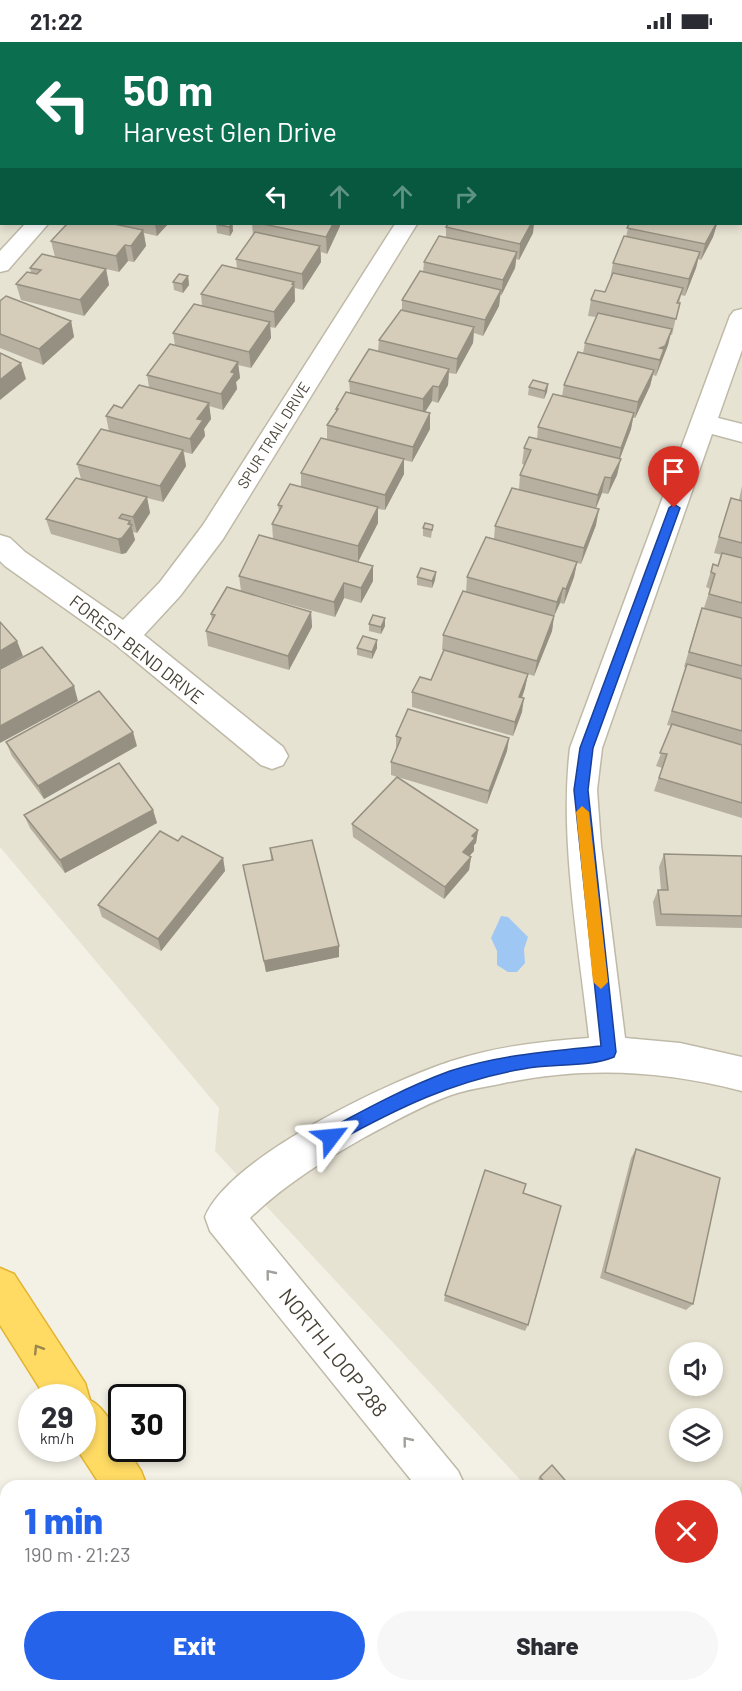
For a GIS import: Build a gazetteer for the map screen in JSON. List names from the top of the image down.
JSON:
{
  "streets": {
    "street": ["SPUR TRAIL DRIVE", "FOREST BEND DRIVE", "NORTH LOOP 288"]
  },
  "crossings": [
    ["SPUR TRAIL DRIVE", "FOREST BEND DRIVE"]
  ],
  "page": {
    "status": "21:22",
    "turn": ["50 m", "Harvest Glen Drive"],
    "speed": "29 km/h",
    "limit": "30",
    "heading": ["1 min", "190 m · 21:23"],
    "buttons": ["Exit", "Share"]
  }
}
